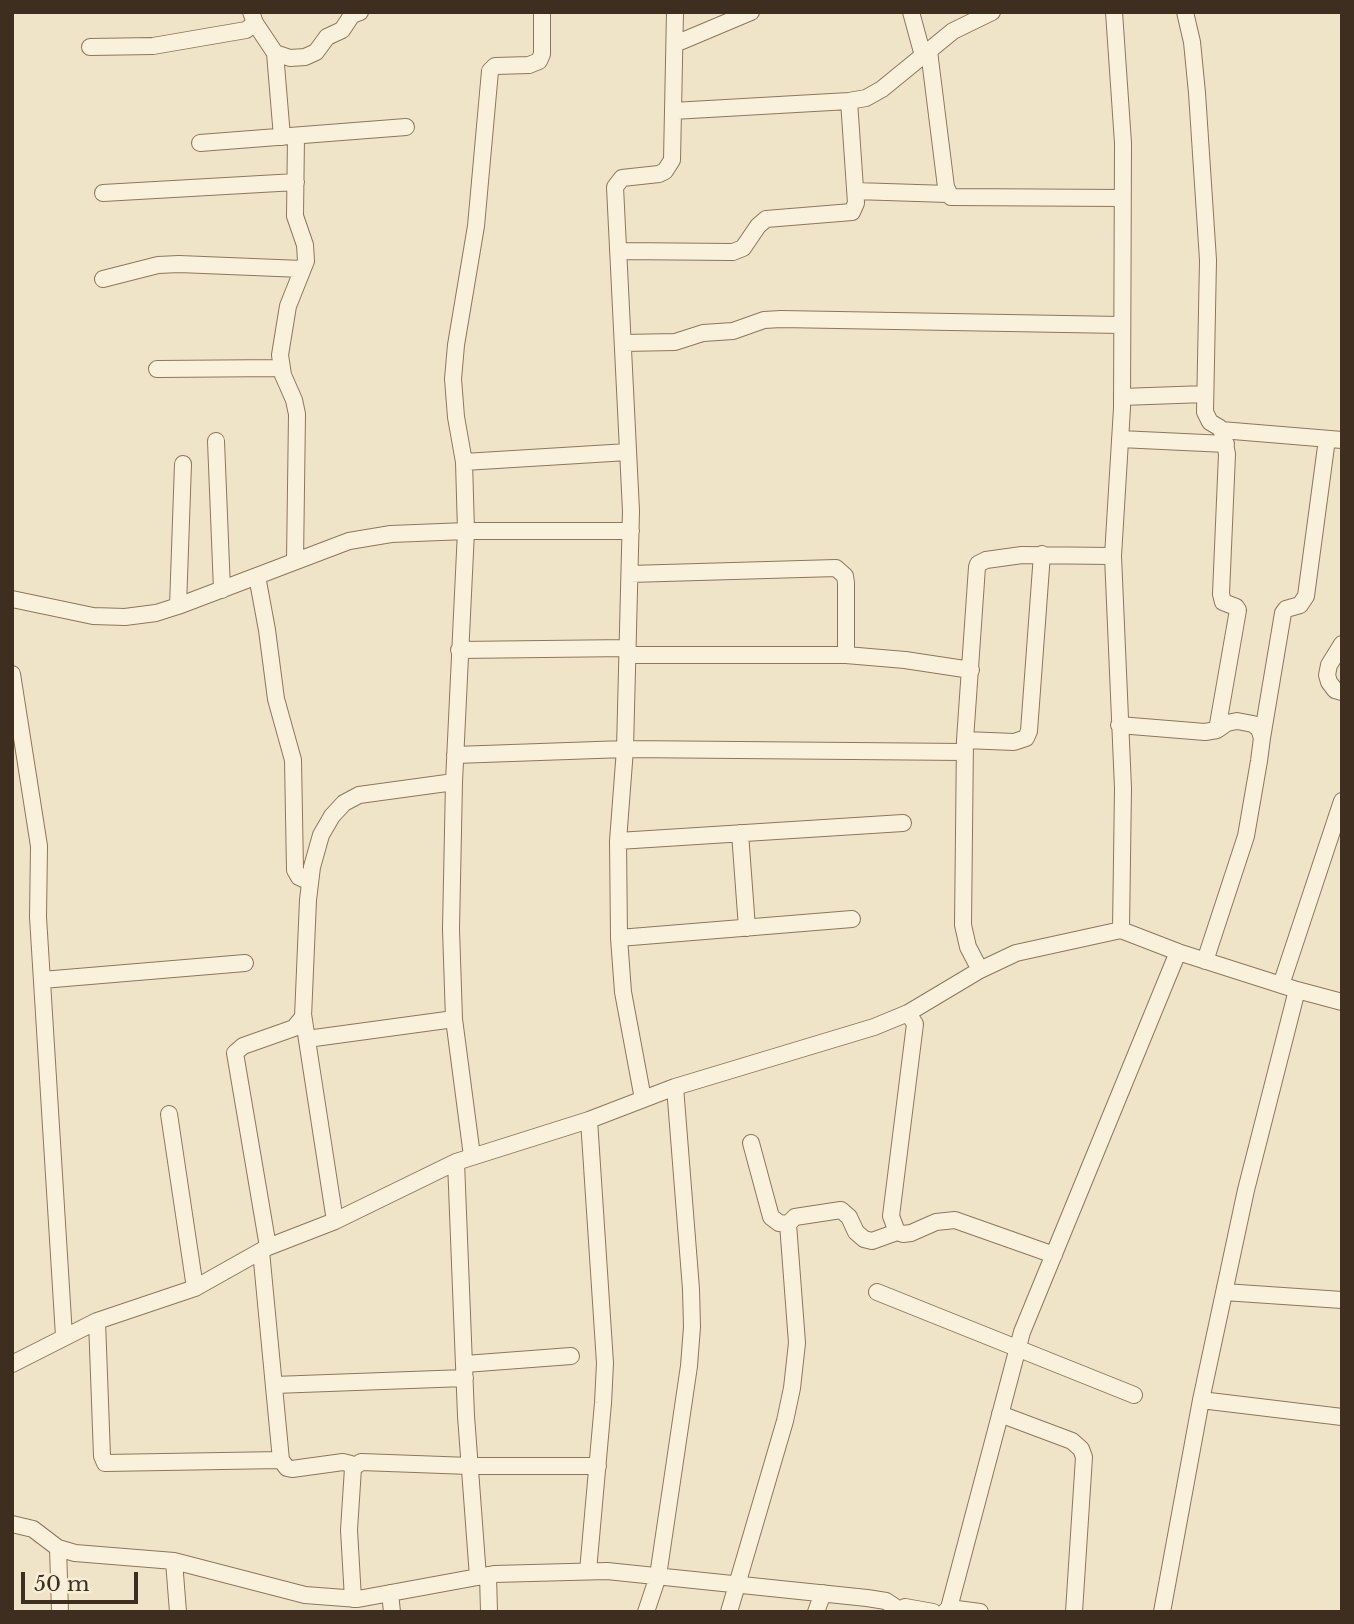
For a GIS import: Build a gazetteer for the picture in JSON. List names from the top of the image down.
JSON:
{
  "scale_bar": "50 m"
}
